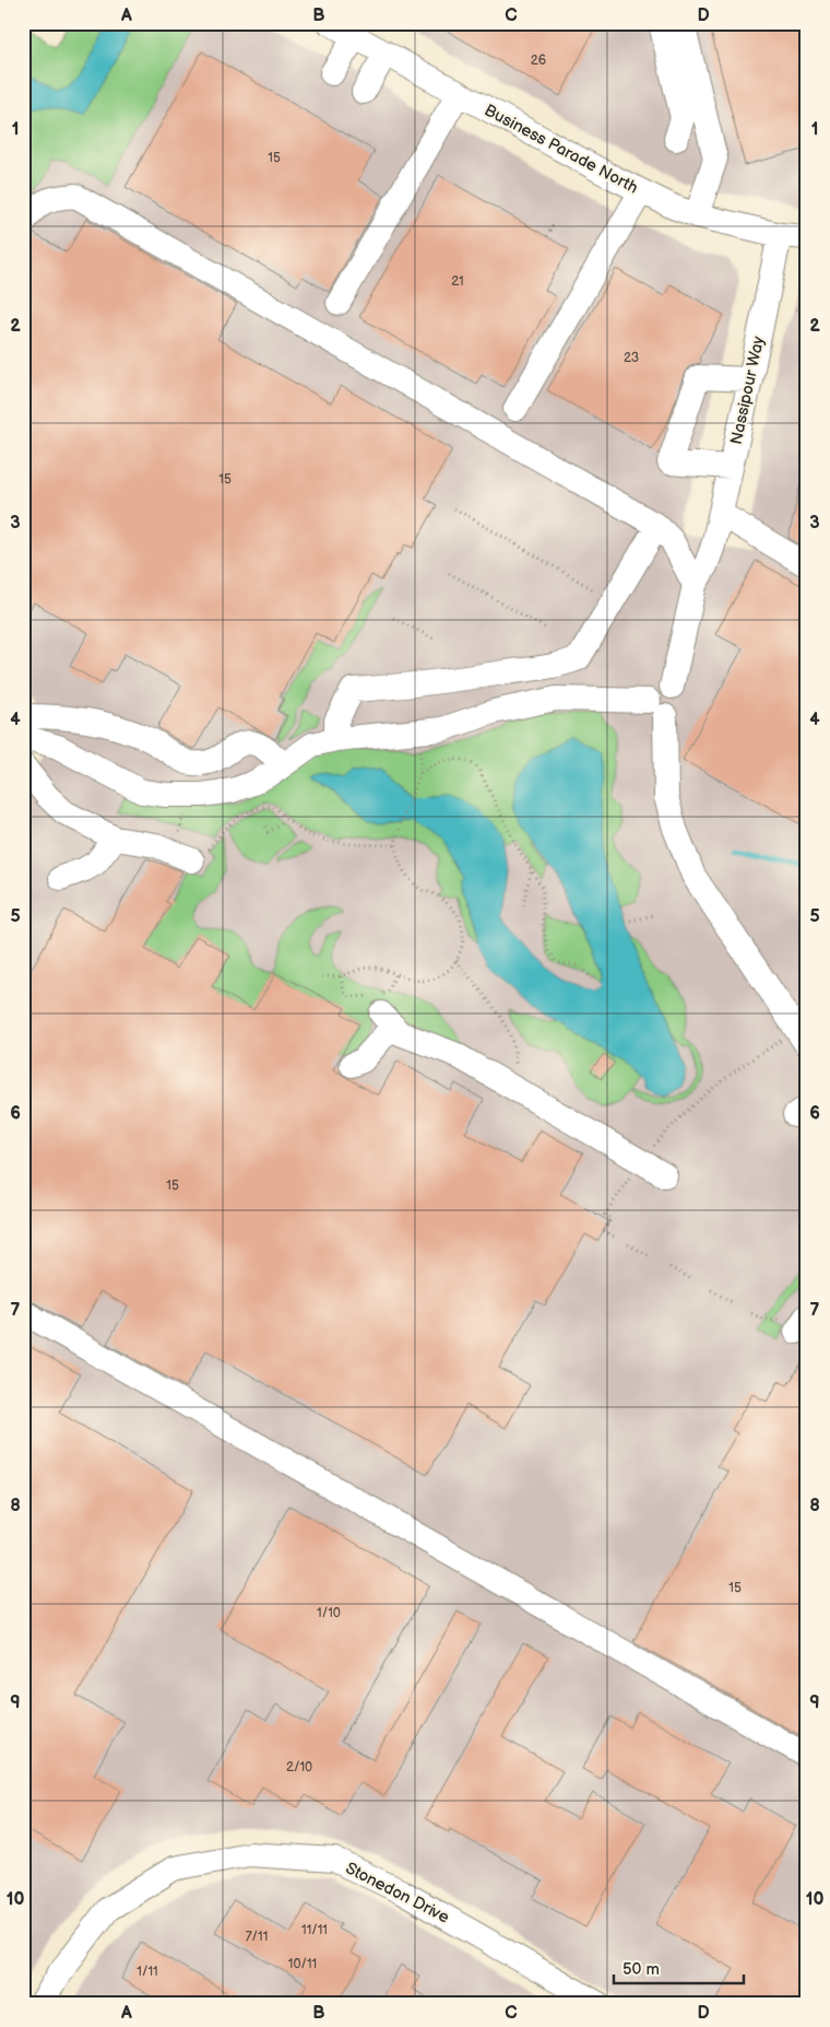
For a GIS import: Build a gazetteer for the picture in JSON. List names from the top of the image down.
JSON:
{
  "streets": {
    "street": ["Business Parade North", "Nassipour Way", "Stonedon Drive"]
  },
  "crossings": [
    ["Business Parade North", "Nassipour Way"]
  ],
  "house_numbers": [
    "26",
    "15",
    "21",
    "23",
    "15",
    "15",
    "15",
    "1/10",
    "2/10",
    "11/11",
    "7/11",
    "10/11",
    "1/11"
  ],
  "scale_bar": "50 m",
  "grid": {
    "columns": [
      "A",
      "B",
      "C",
      "D"
    ],
    "rows": [
      "1",
      "2",
      "3",
      "4",
      "5",
      "6",
      "7",
      "8",
      "9",
      "10"
    ]
  }
}
